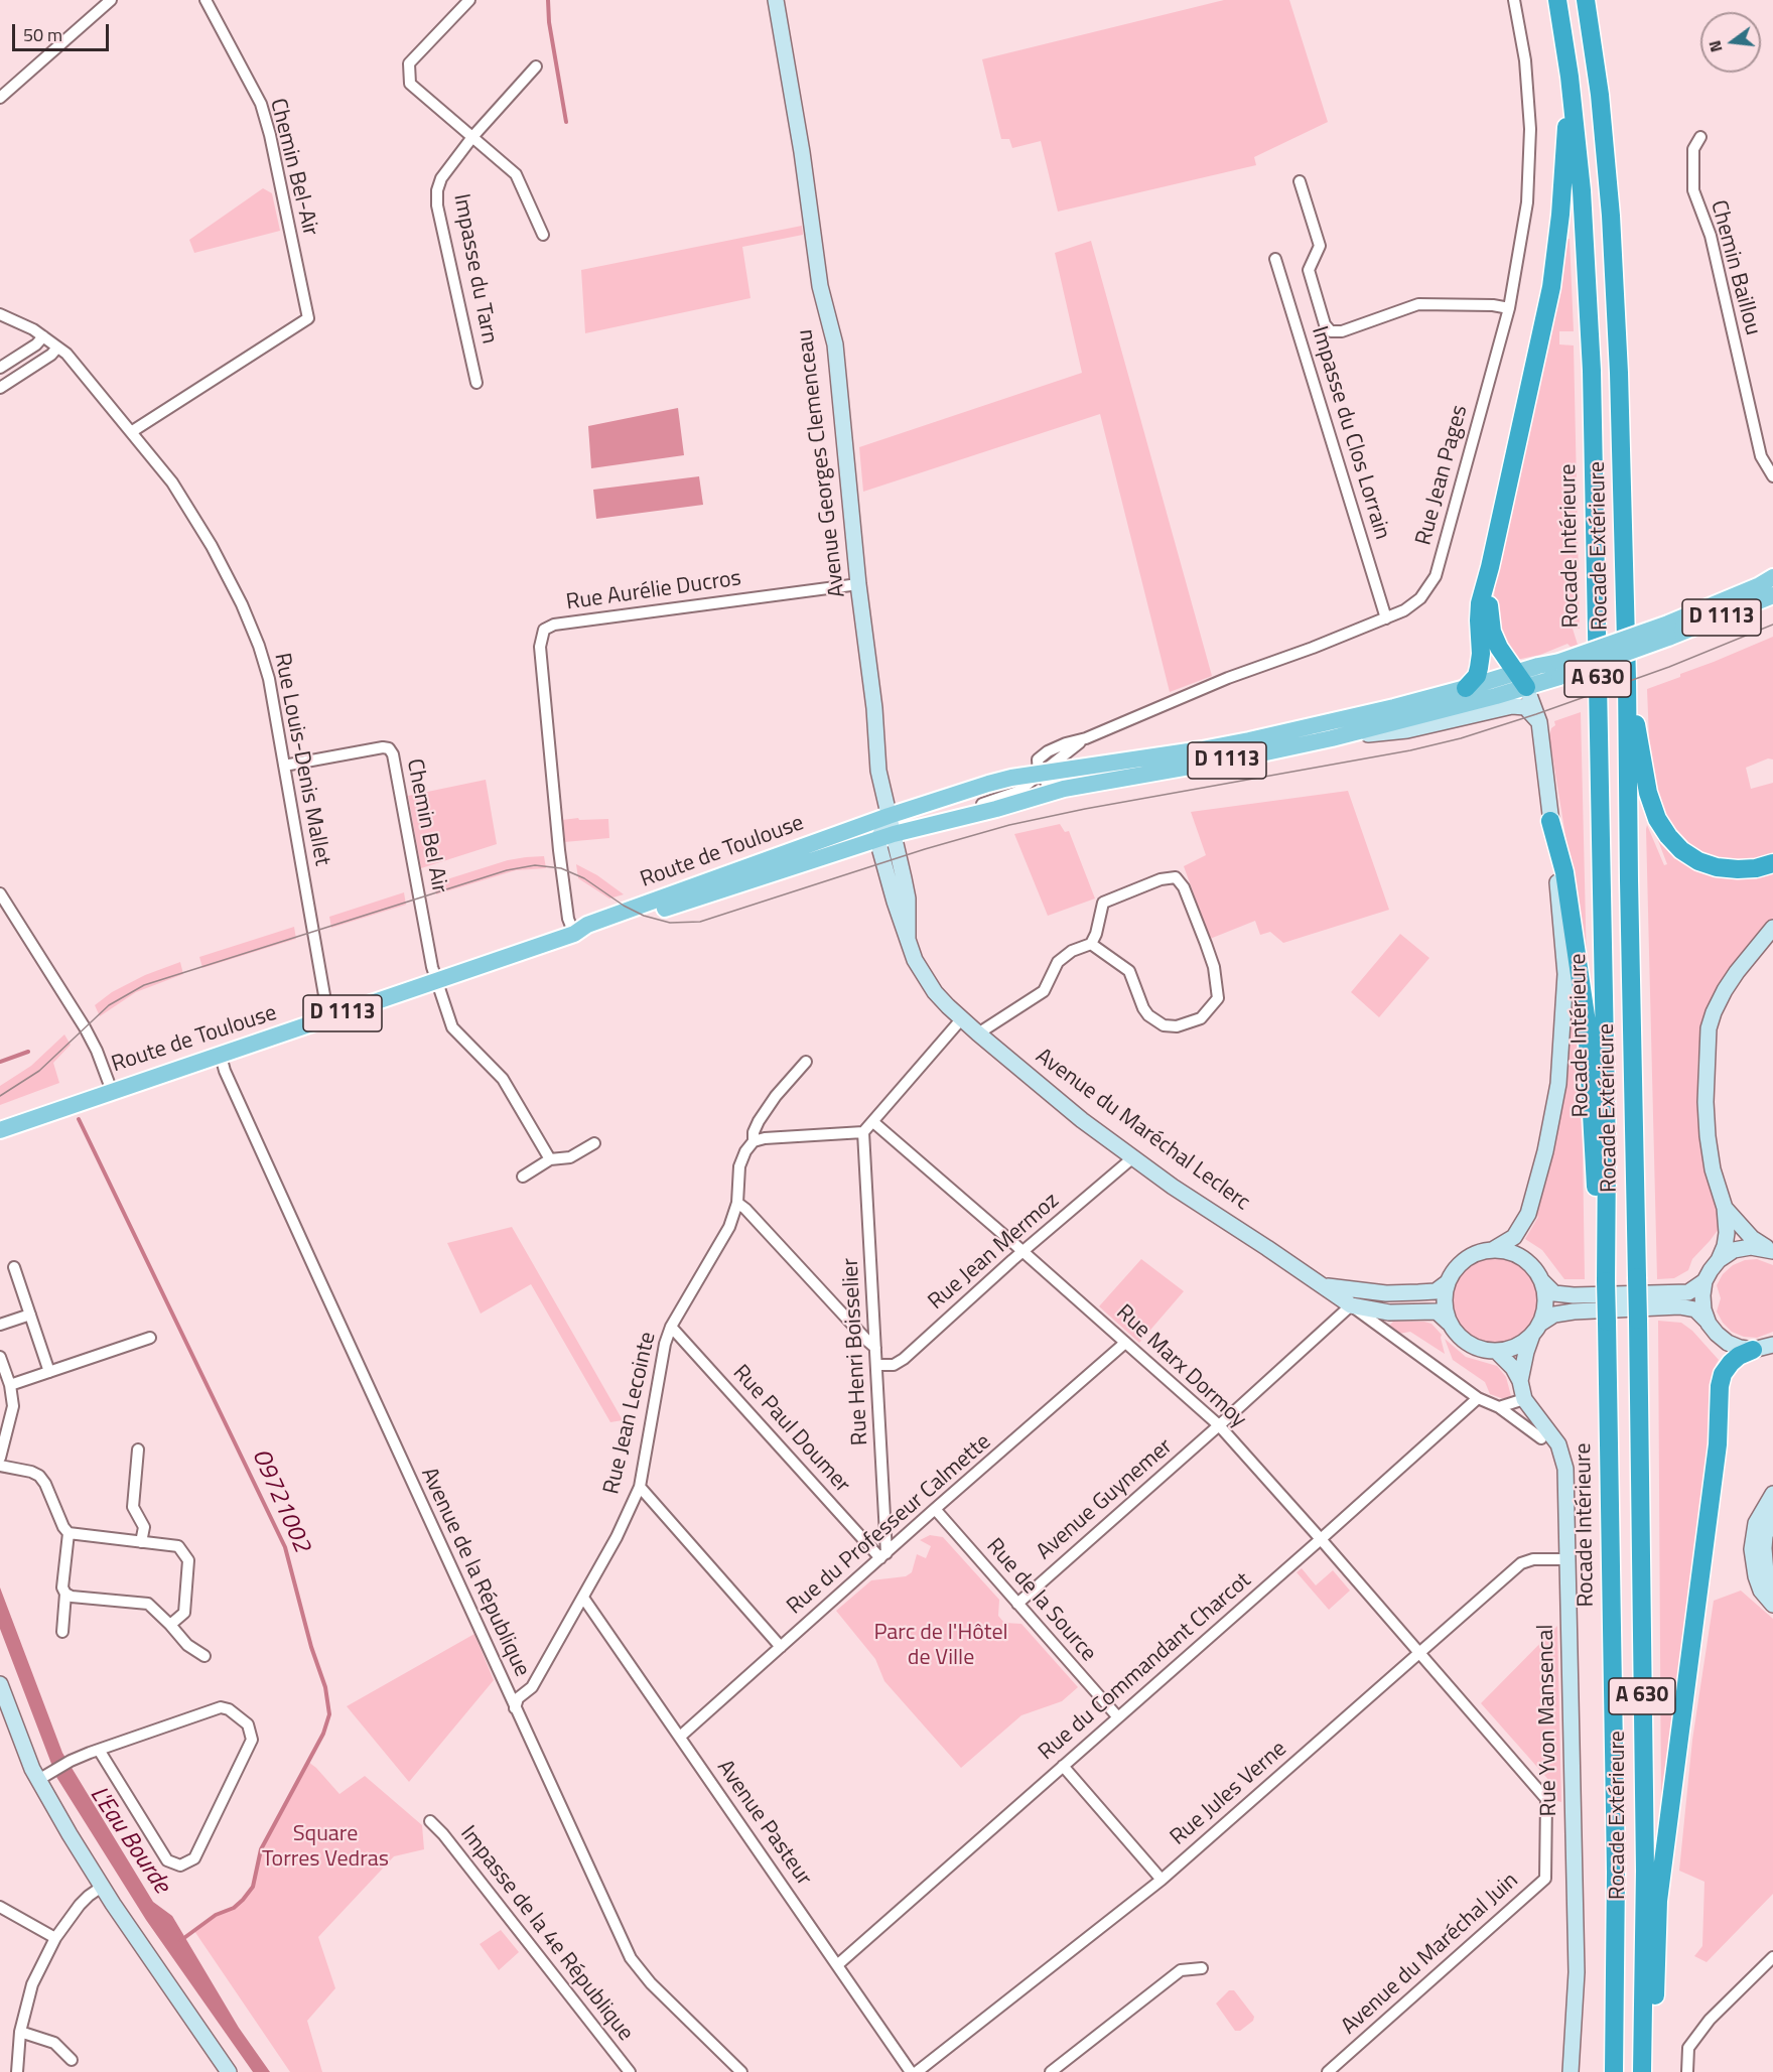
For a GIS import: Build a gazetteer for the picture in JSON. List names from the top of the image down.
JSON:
{
  "streets": {
    "highway": ["Rocade Intérieure", "Rocade Extérieure", "A 630"],
    "main road": ["D 1113", "Route de Toulouse"],
    "street": [
      "Chemin Bel-Air",
      "Chemin Baillou",
      "Impasse du Tarn",
      "Impasse du Clos Lorrain",
      "Avenue Georges Clemenceau",
      "Rue Jean Pages",
      "Rue Aurélie Ducros",
      "Rue Louis-Denis Mallet",
      "Chemin Bel Air",
      "Avenue du Maréchal Leclerc",
      "Rue Jean Mermoz",
      "Rue Henri Boisselier",
      "Rue Marx Dormoy",
      "Rue Jean Lecointe",
      "Rue Paul Doumer",
      "Avenue Guynemer",
      "Rue du Professeur Calmette",
      "Avenue de la République",
      "Rue de la Source",
      "Rue du Commandant Charcot",
      "Rue Yvon Mansencal",
      "Rue Jules Verne",
      "Avenue Pasteur",
      "Impasse de la 4e République",
      "Avenue du Maréchal Juin"
    ]
  },
  "crossings": [
    ["Chemin Bel-Air", "Rue Louis-Denis Mallet"],
    ["Impasse du Clos Lorrain", "Rue Jean Pages"],
    ["Avenue Georges Clemenceau", "Rue Aurélie Ducros"],
    ["Avenue Georges Clemenceau", "D 1113"],
    ["Avenue Georges Clemenceau", "Route de Toulouse"],
    ["Rue Jean Pages", "D 1113"],
    ["Rue Aurélie Ducros", "Route de Toulouse"],
    ["D 1113", "Route de Toulouse"],
    ["D 1113", "Avenue du Maréchal Leclerc"],
    ["Rue Louis-Denis Mallet", "Chemin Bel Air"],
    ["Rue Louis-Denis Mallet", "Route de Toulouse"],
    ["Chemin Bel Air", "Route de Toulouse"],
    ["Route de Toulouse", "Avenue du Maréchal Leclerc"],
    ["Route de Toulouse", "Avenue de la République"],
    ["Avenue du Maréchal Leclerc", "Rue Jean Mermoz"],
    ["Avenue du Maréchal Leclerc", "Avenue Guynemer"],
    ["Avenue du Maréchal Leclerc", "Rue Yvon Mansencal"],
    ["Rue Jean Mermoz", "Rue Henri Boisselier"],
    ["Rue Jean Mermoz", "Rue Marx Dormoy"],
    ["Rue Henri Boisselier", "Rue Paul Doumer"],
    ["Rue Henri Boisselier", "Rue du Professeur Calmette"],
    ["Rue Marx Dormoy", "Avenue Guynemer"],
    ["Rue Marx Dormoy", "Rue du Professeur Calmette"],
    ["Rue Marx Dormoy", "Rue du Commandant Charcot"],
    ["Rue Marx Dormoy", "Rue Jules Verne"],
    ["Rue Marx Dormoy", "Avenue du Maréchal Juin"],
    ["Rue Jean Lecointe", "Rue Paul Doumer"],
    ["Rue Jean Lecointe", "Avenue de la République"],
    ["Rue Jean Lecointe", "Avenue Pasteur"],
    ["Rue Paul Doumer", "Rue du Professeur Calmette"],
    ["Avenue Guynemer", "Rue de la Source"],
    ["Rue du Professeur Calmette", "Rue de la Source"],
    ["Rue du Professeur Calmette", "Avenue Pasteur"],
    ["Rue de la Source", "Rue du Commandant Charcot"],
    ["Rue du Commandant Charcot", "Avenue Pasteur"],
    ["Rue Yvon Mansencal", "Rue Jules Verne"],
    ["Rue Jules Verne", "Avenue du Maréchal Juin"]
  ],
  "water": ["O9721002", "L'Eau Bourde"],
  "parks": ["Parc de l'Hôtel de Ville", "Square Torres Vedras"],
  "scale_bar": "50 m",
  "north": "left"
}
